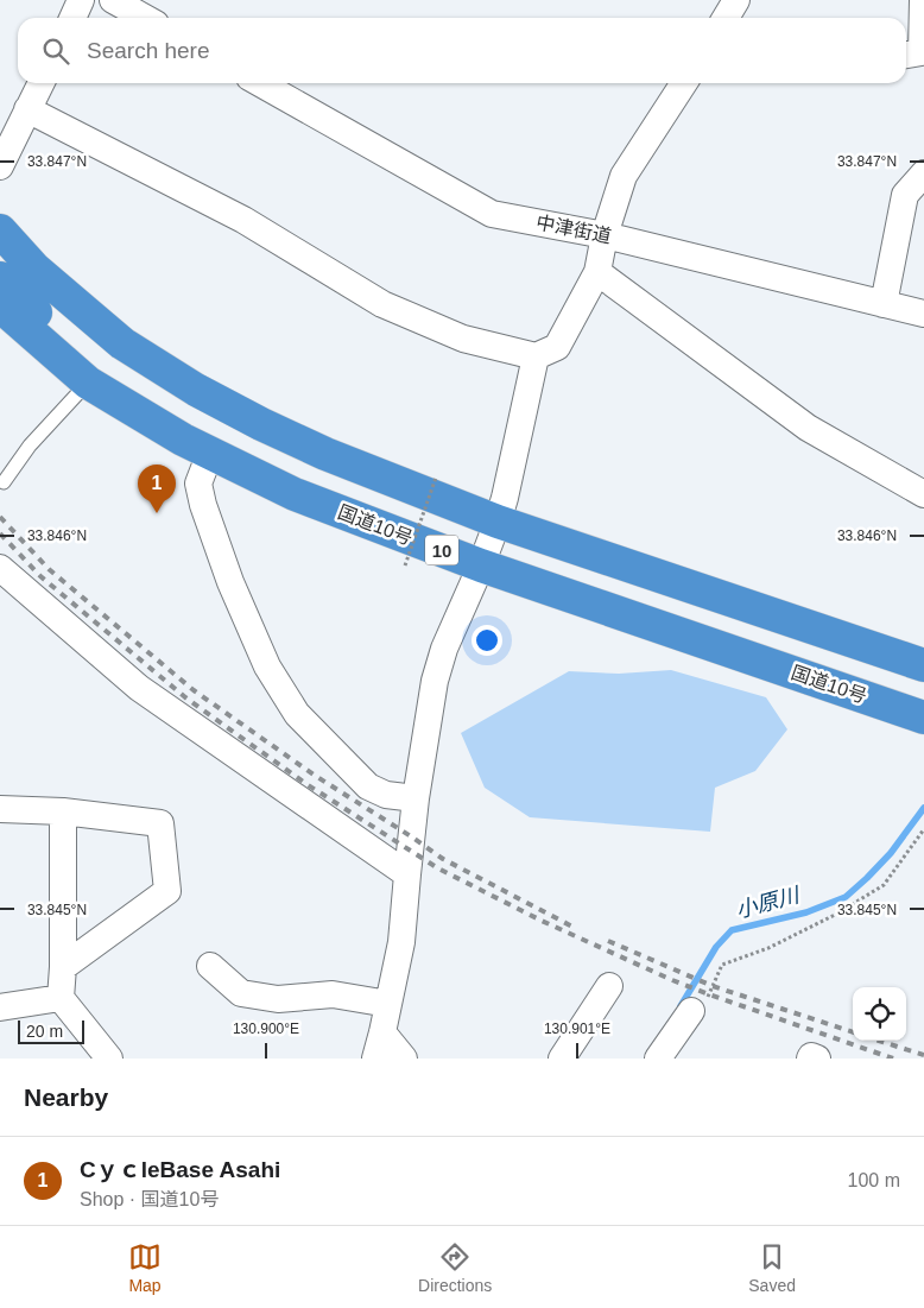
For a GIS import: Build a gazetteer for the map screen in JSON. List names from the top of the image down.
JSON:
{
  "streets": {
    "highway": ["国道10号", "10"],
    "street": ["中津街道"]
  },
  "water": ["小原川"],
  "scale_bar": "20 m",
  "page": {
    "search": "Search here",
    "pins": "1",
    "scale": "20 m",
    "heading": "Nearby",
    "list": [
      {
        "mark": "1",
        "name": "CｙｃleBase Asahi",
        "note": "Shop · 国道10号",
        "value": "100 m"
      }
    ],
    "nav": ["Map", "Directions", "Saved"]
  },
  "coordinates": [
    "33.847°N",
    "33.846°N",
    "33.845°N",
    "130.900°E",
    "130.901°E"
  ]
}
